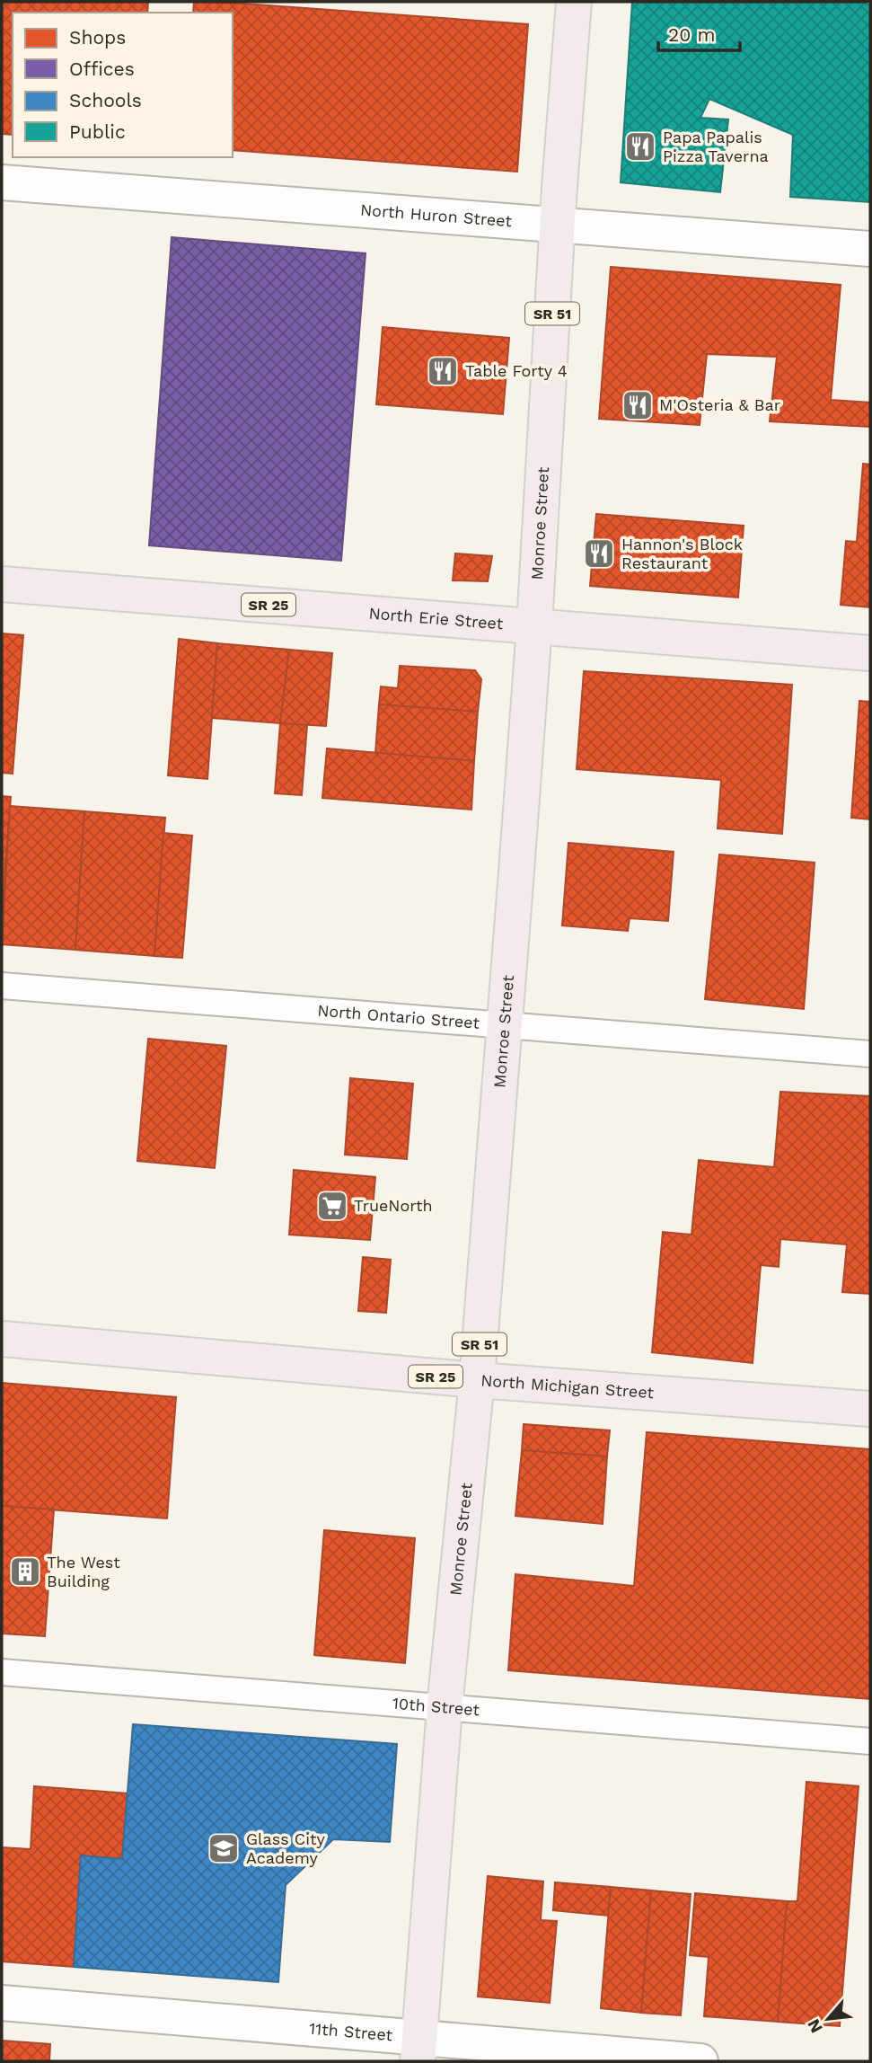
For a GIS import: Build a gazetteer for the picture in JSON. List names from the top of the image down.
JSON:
{
  "streets": {
    "main road": [
      "SR 51",
      "Monroe Street",
      "SR 25",
      "North Erie Street",
      "North Michigan Street"
    ],
    "street": [
      "North Huron Street",
      "North Ontario Street",
      "10th Street",
      "11th Street"
    ]
  },
  "crossings": [
    ["North Huron Street", "Monroe Street"],
    ["Monroe Street", "North Erie Street"],
    ["Monroe Street", "North Ontario Street"],
    ["Monroe Street", "North Michigan Street"],
    ["Monroe Street", "10th Street"],
    ["Monroe Street", "11th Street"]
  ],
  "places": {
    "restaurant": [
      "Papa Papalis Pizza Taverna",
      "Table Forty 4",
      "M'Osteria & Bar",
      "Hannon's Block Restaurant"
    ],
    "supermarket": ["TrueNorth"],
    "building": ["The West Building"],
    "school or university": ["Glass City Academy"]
  },
  "legend": [
    "Shops",
    "Offices",
    "Schools",
    "Public"
  ],
  "scale_bar": "20 m",
  "north": "bottom left"
}
